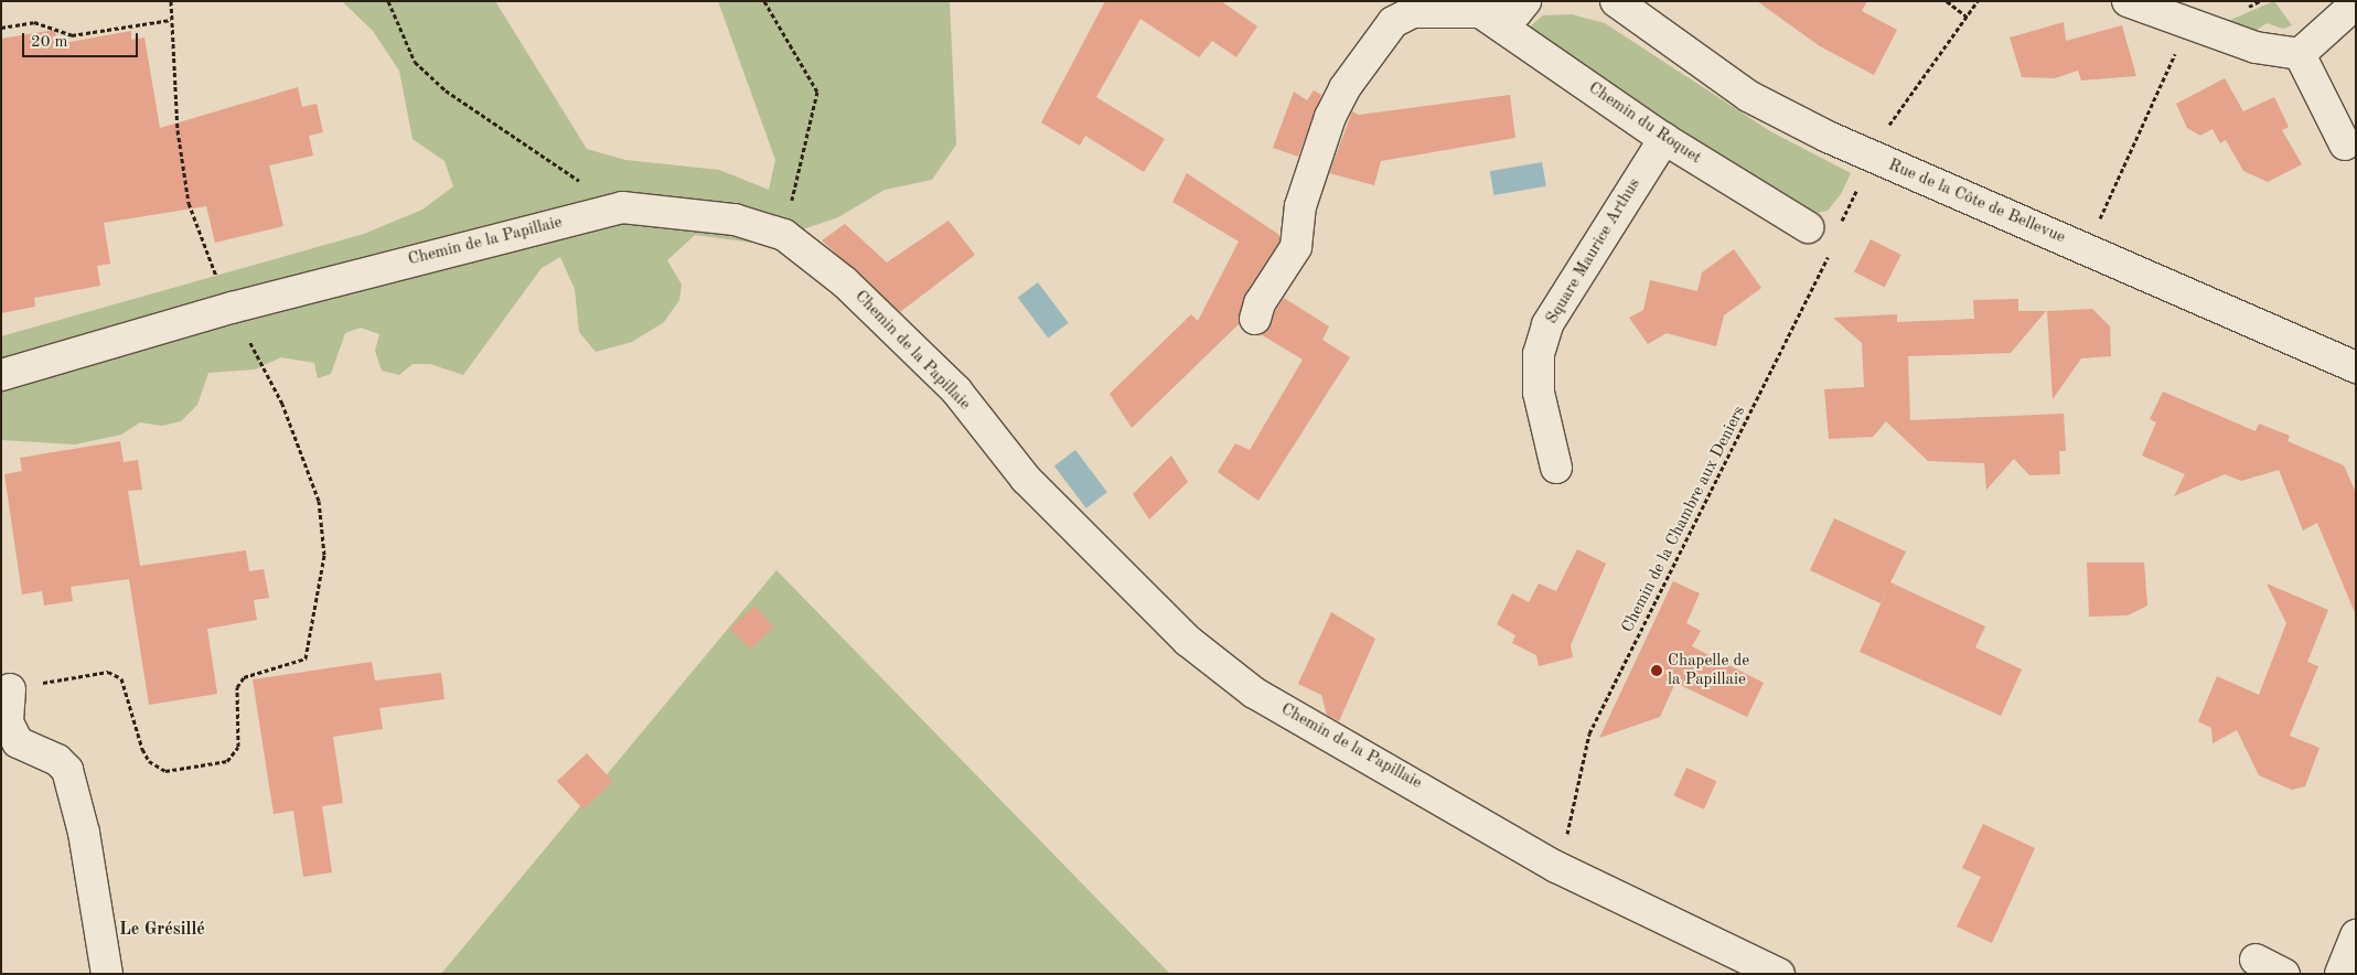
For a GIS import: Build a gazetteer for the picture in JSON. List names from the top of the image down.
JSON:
{
  "streets": {
    "street": [
      "Chemin du Roquet",
      "Rue de la Côte de Bellevue",
      "Chemin de la Papillaie",
      "Square Maurice Arthus"
    ],
    "path": ["Chemin de la Chambre aux Deniers"]
  },
  "crossings": [
    ["Chemin du Roquet", "Square Maurice Arthus"],
    ["Chemin de la Papillaie", "Chemin de la Chambre aux Deniers"]
  ],
  "districts": ["Le Grésillé"],
  "places": ["Chapelle de la Papillaie"],
  "scale_bar": "20 m"
}
